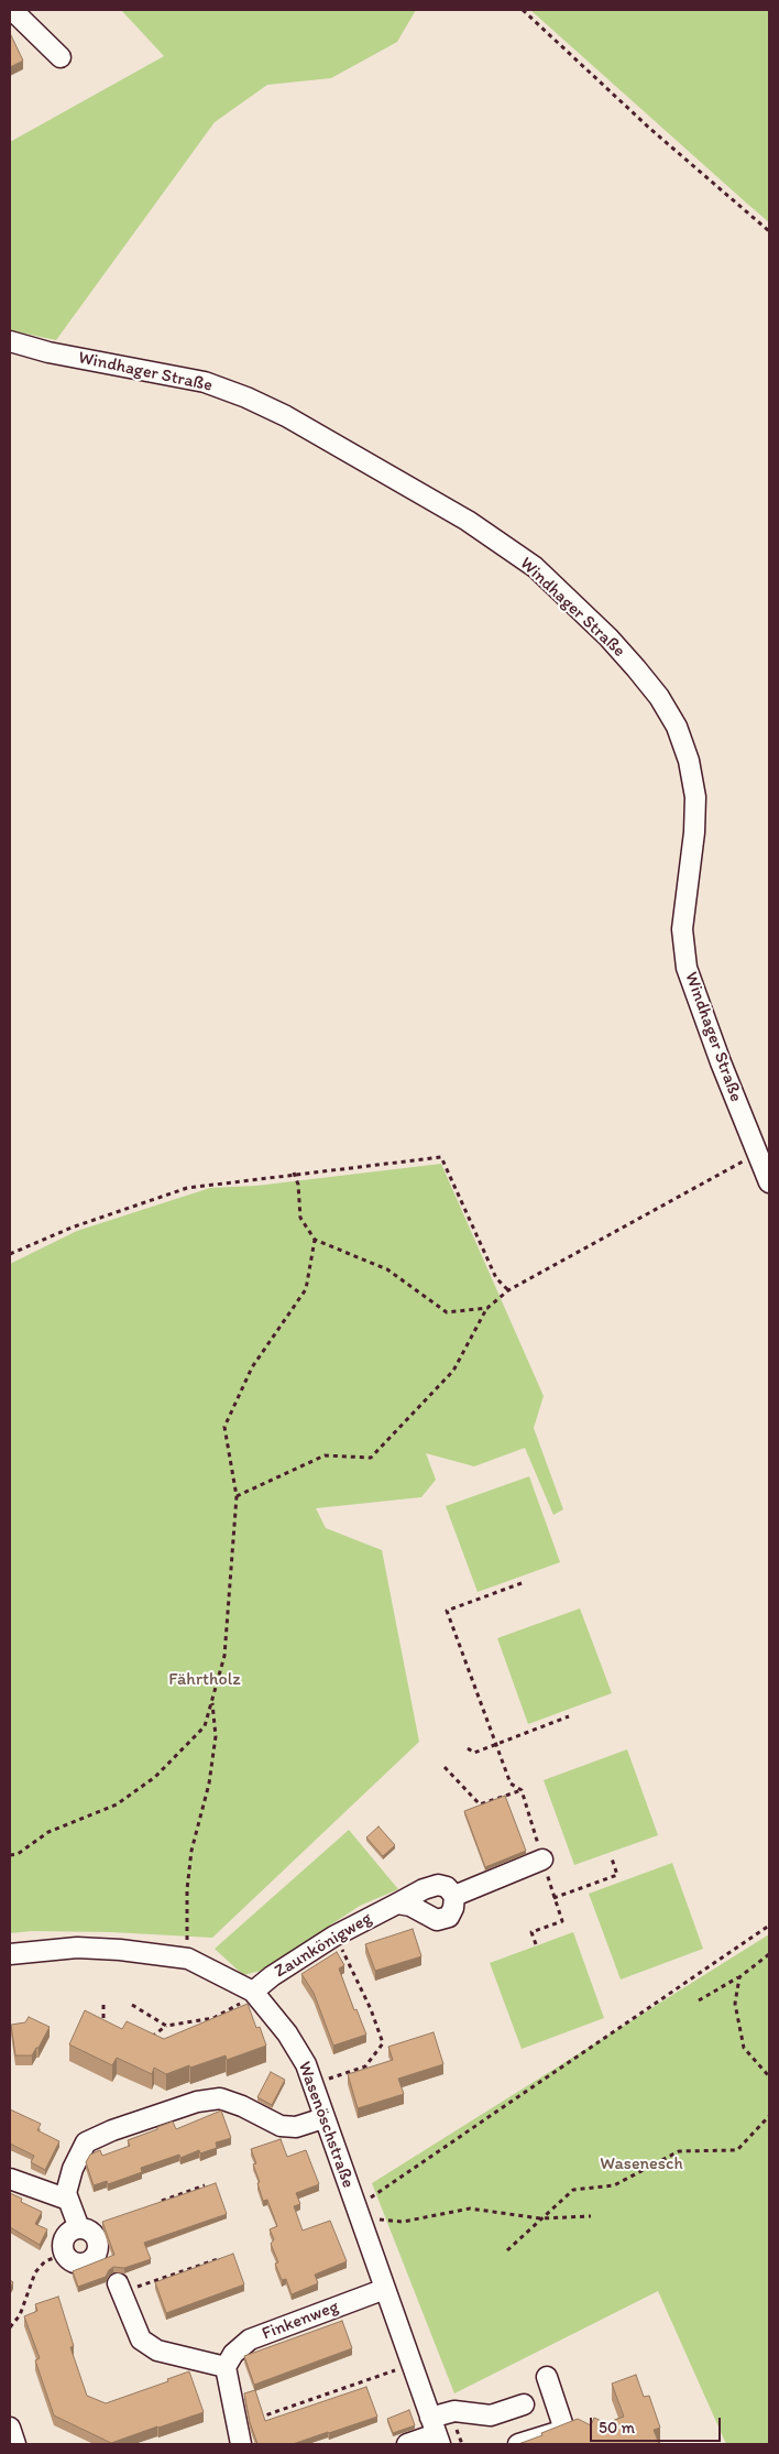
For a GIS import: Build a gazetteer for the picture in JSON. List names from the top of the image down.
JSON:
{
  "streets": {
    "street": [
      "Windhager Straße",
      "Zaunkönigweg",
      "Wasenöschstraße",
      "Finkenweg"
    ]
  },
  "crossings": [
    ["Zaunkönigweg", "Wasenöschstraße"],
    ["Wasenöschstraße", "Finkenweg"]
  ],
  "parks": ["Fährtholz", "Wasenesch"],
  "scale_bar": "50 m"
}
